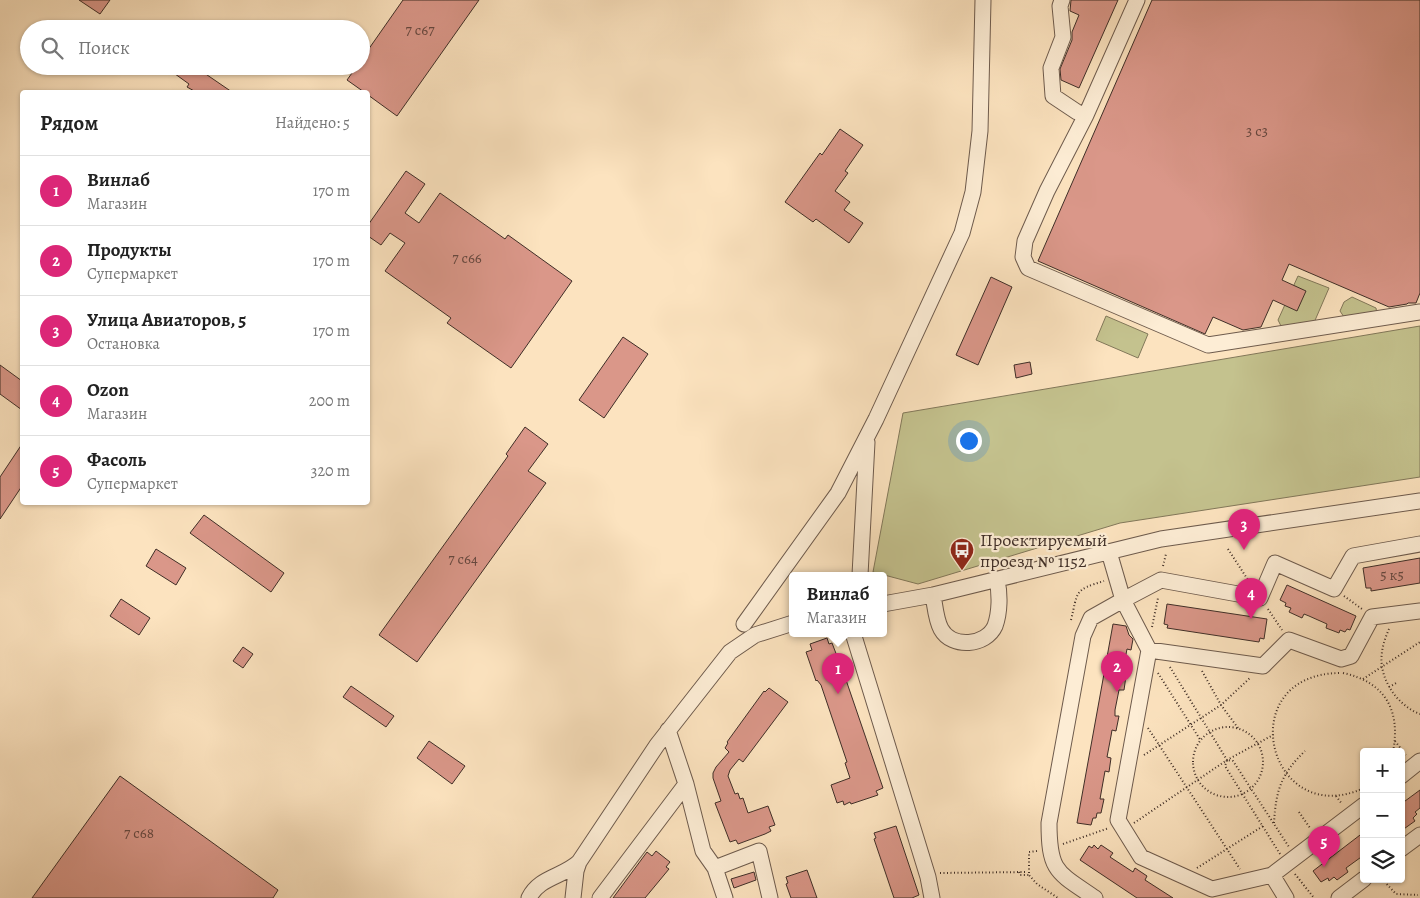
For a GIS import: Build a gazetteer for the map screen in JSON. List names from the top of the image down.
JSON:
{
  "places": {
    "bus stop": ["Проектируемый проезд № 1152"]
  },
  "house_numbers": [
    "7 с67",
    "3 с3",
    "7 с66",
    "7 с64",
    "5 к5",
    "7 с68"
  ],
  "page": {
    "search": "Поиск",
    "heading": ["Рядом", "Найдено: 5"],
    "list": [
      {
        "mark": "1",
        "name": "Винлаб",
        "note": "Магазин",
        "value": "170 m"
      },
      {
        "mark": "2",
        "name": "Продукты",
        "note": "Супермаркет",
        "value": "170 m"
      },
      {
        "mark": "3",
        "name": "Улица Авиаторов, 5",
        "note": "Остановка",
        "value": "170 m"
      },
      {
        "mark": "4",
        "name": "Ozon",
        "note": "Магазин",
        "value": "200 m"
      },
      {
        "mark": "5",
        "name": "Фасоль",
        "note": "Супермаркет",
        "value": "320 m"
      }
    ],
    "pins": [
      "3",
      "4",
      "2",
      "1",
      "5"
    ],
    "popup": ["Винлаб", "Магазин"],
    "map_buttons": ["+", "−"]
  }
}
